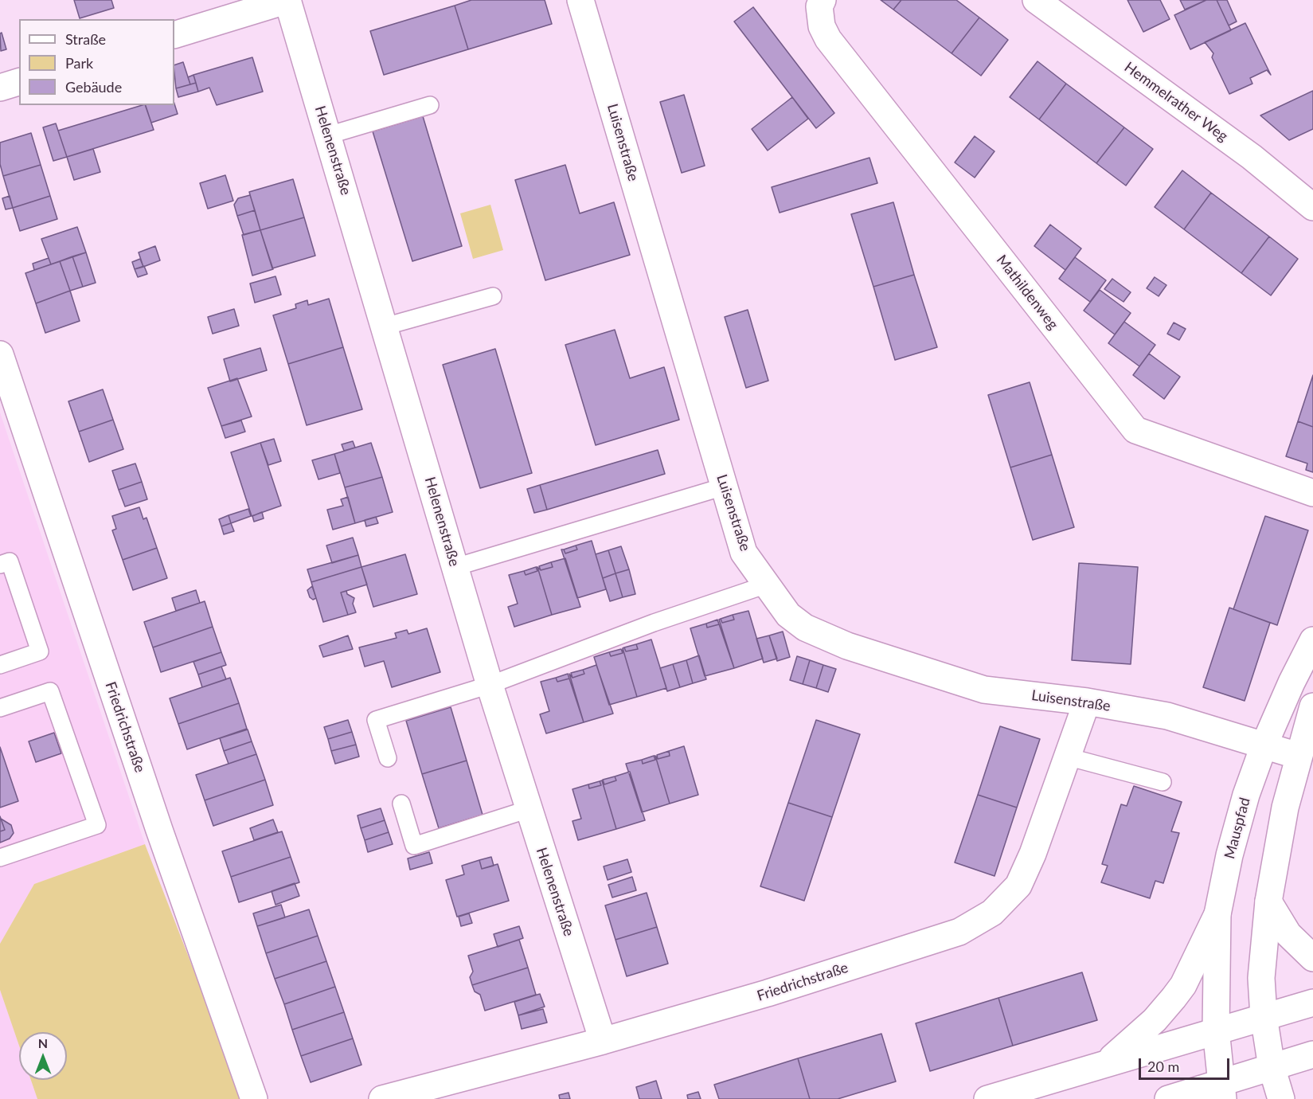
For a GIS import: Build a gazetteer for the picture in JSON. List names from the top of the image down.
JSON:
{
  "streets": {
    "street": [
      "Hemmelrather Weg",
      "Luisenstraße",
      "Helenenstraße",
      "Mathildenweg",
      "Friedrichstraße",
      "Mauspfad"
    ]
  },
  "crossings": [
    ["Luisenstraße", "Friedrichstraße"],
    ["Luisenstraße", "Mauspfad"],
    ["Helenenstraße", "Friedrichstraße"]
  ],
  "legend": ["Straße", "Park", "Gebäude"],
  "scale_bar": "20 m",
  "north": "top"
}
